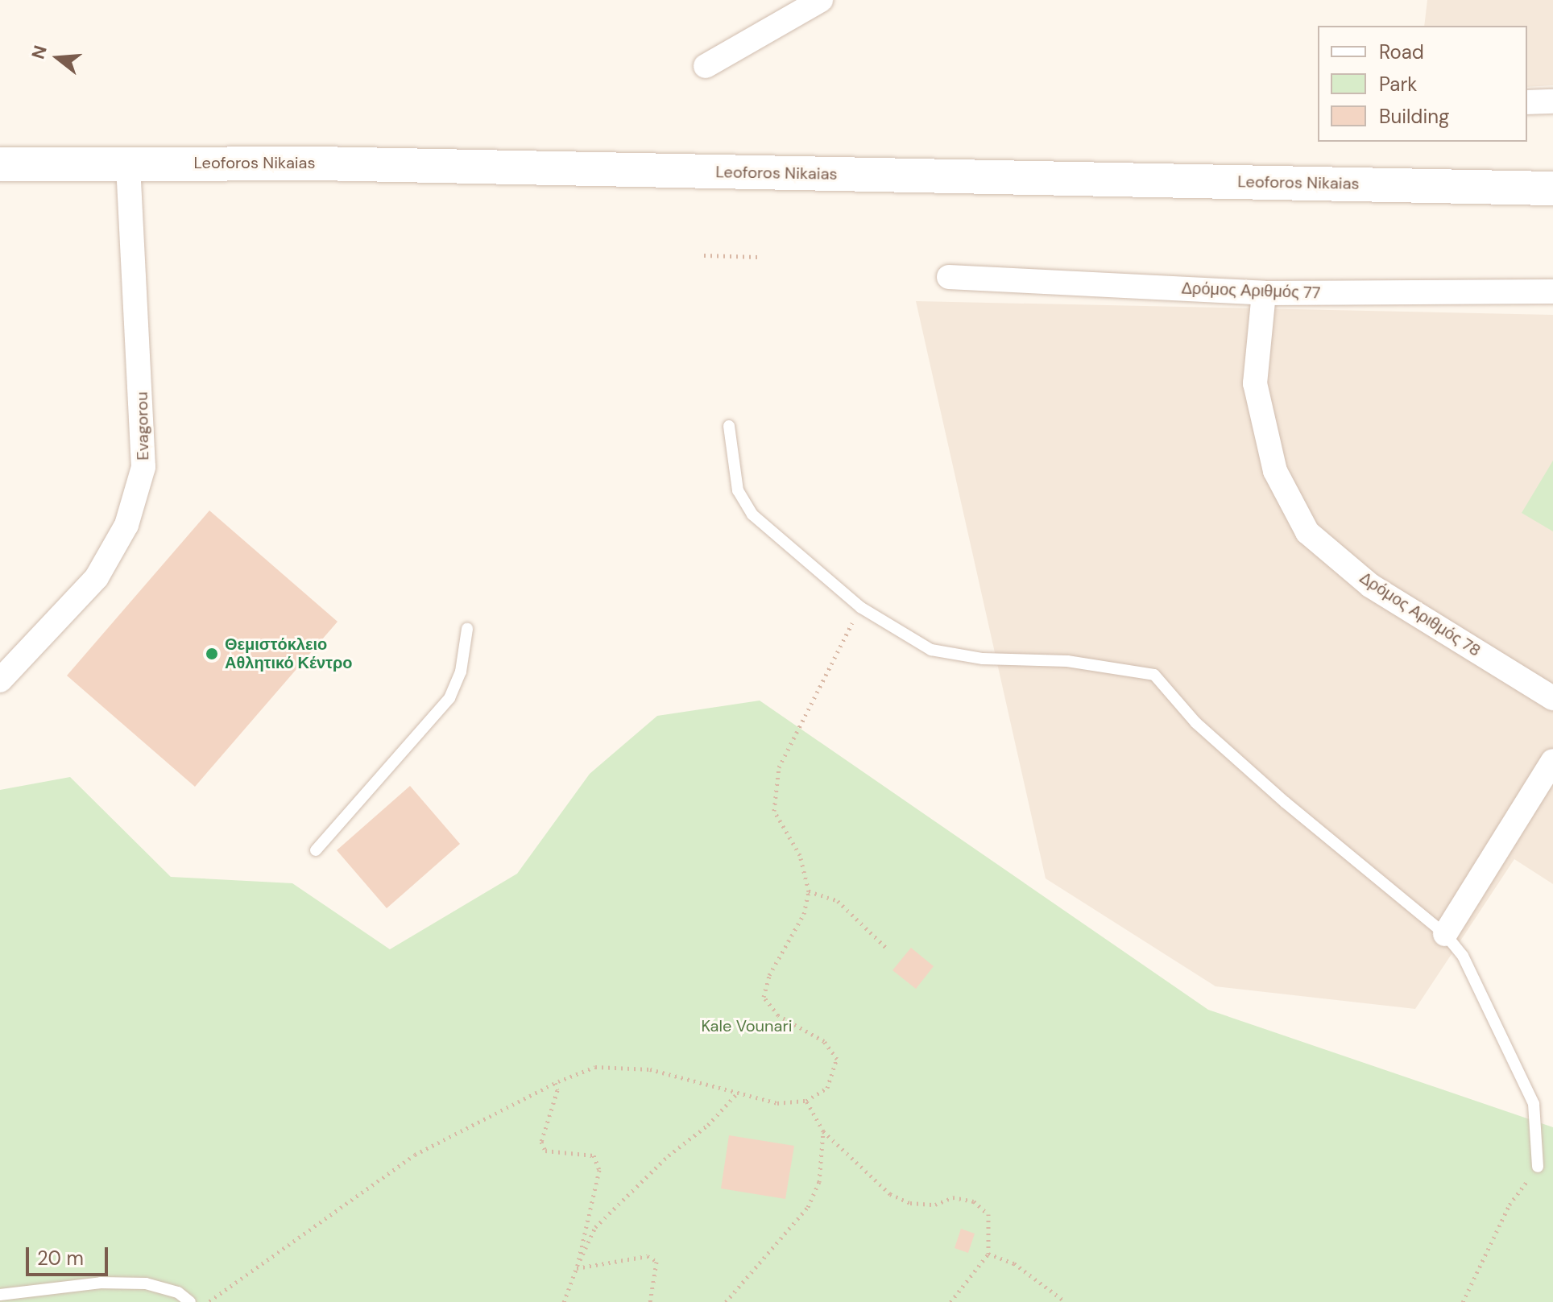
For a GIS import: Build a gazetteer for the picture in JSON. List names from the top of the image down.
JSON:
{
  "streets": {
    "main road": ["Leoforos Nikaias"],
    "street": ["Δρόμος Αριθμός 77", "Evagorou", "Δρόμος Αριθμός 78"]
  },
  "crossings": [
    ["Leoforos Nikaias", "Evagorou"],
    ["Δρόμος Αριθμός 77", "Δρόμος Αριθμός 78"]
  ],
  "parks": ["Kale Vounari"],
  "places": ["Θεμιστόκλειο Αθλητικό Κέντρο"],
  "legend": ["Road", "Park", "Building"],
  "scale_bar": "20 m",
  "north": "left"
}
